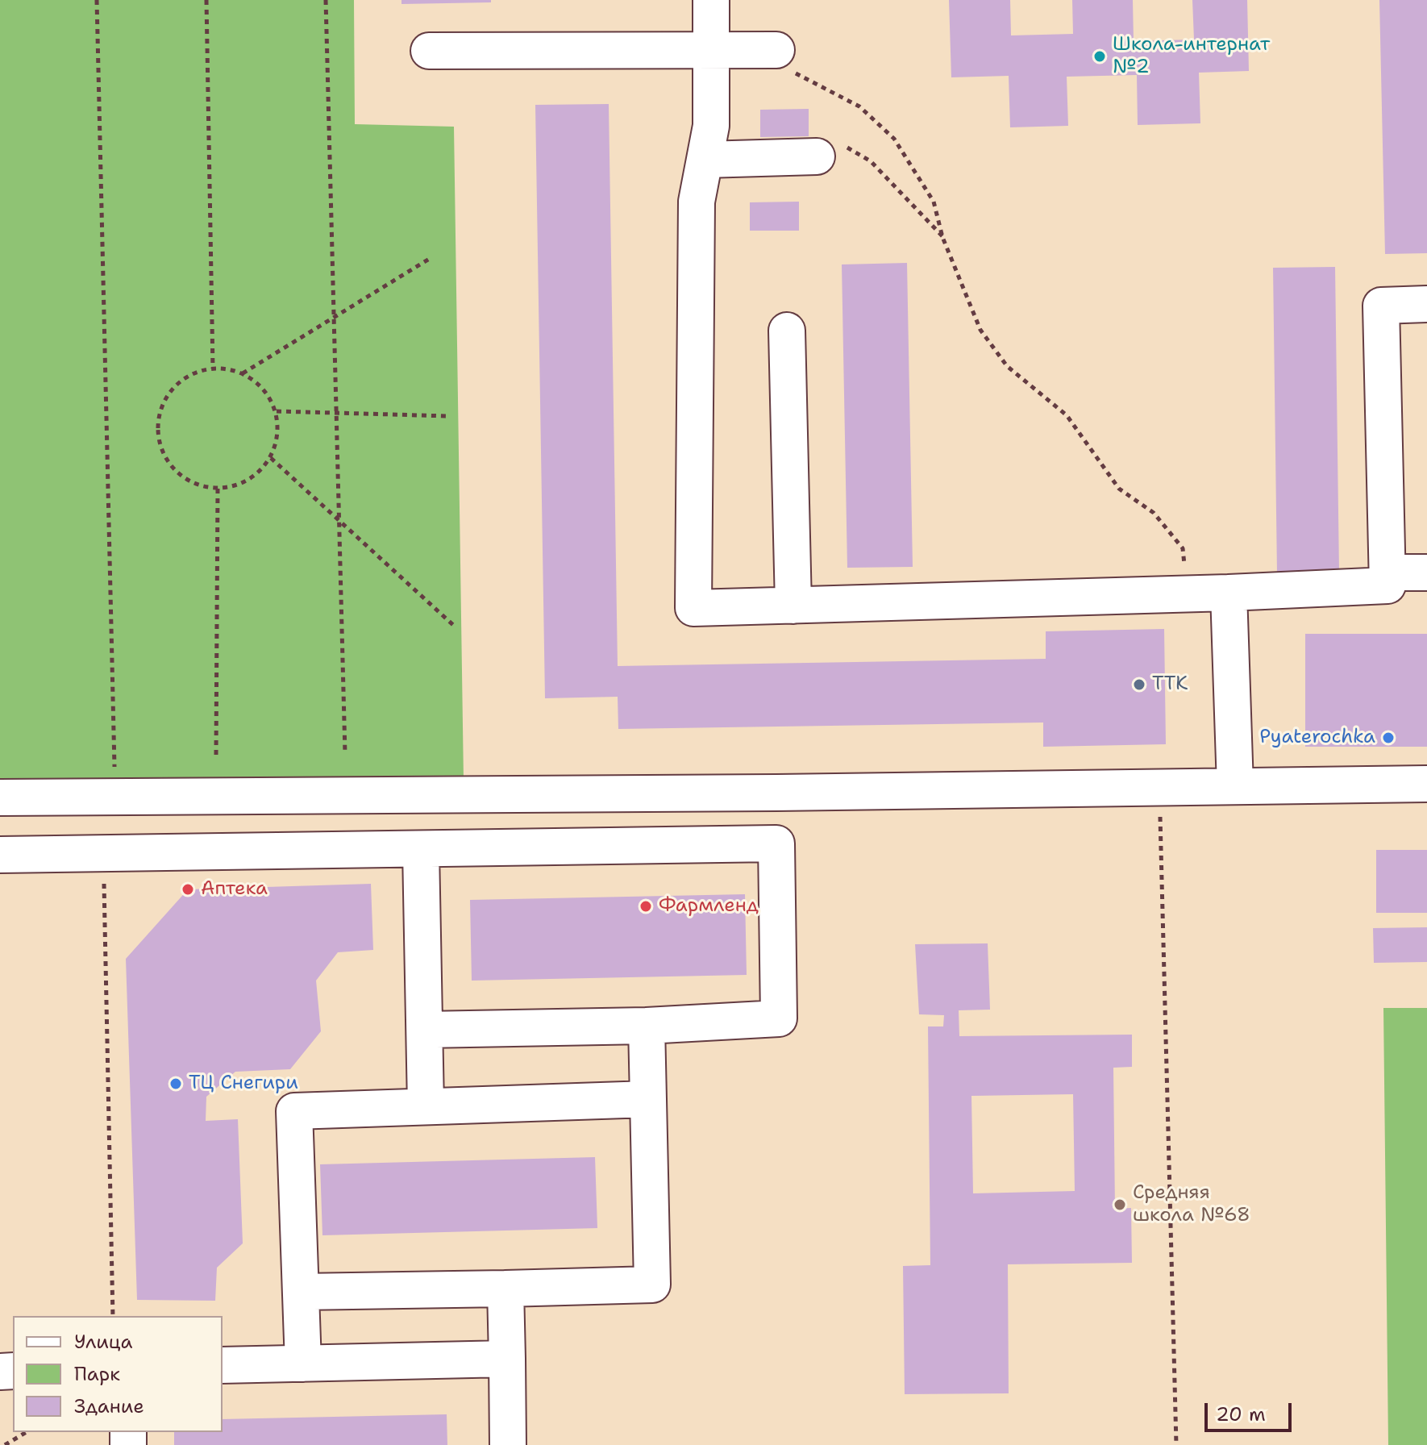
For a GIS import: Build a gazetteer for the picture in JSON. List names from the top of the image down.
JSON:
{
  "places": [
    "Школа-интернат №2",
    "ТТК",
    "Pyaterochka",
    "Аптека",
    "Фармленд",
    "ТЦ Снегири",
    "Средняя школа №68"
  ],
  "legend": ["Улица", "Парк", "Здание"],
  "scale_bar": "20 m"
}
